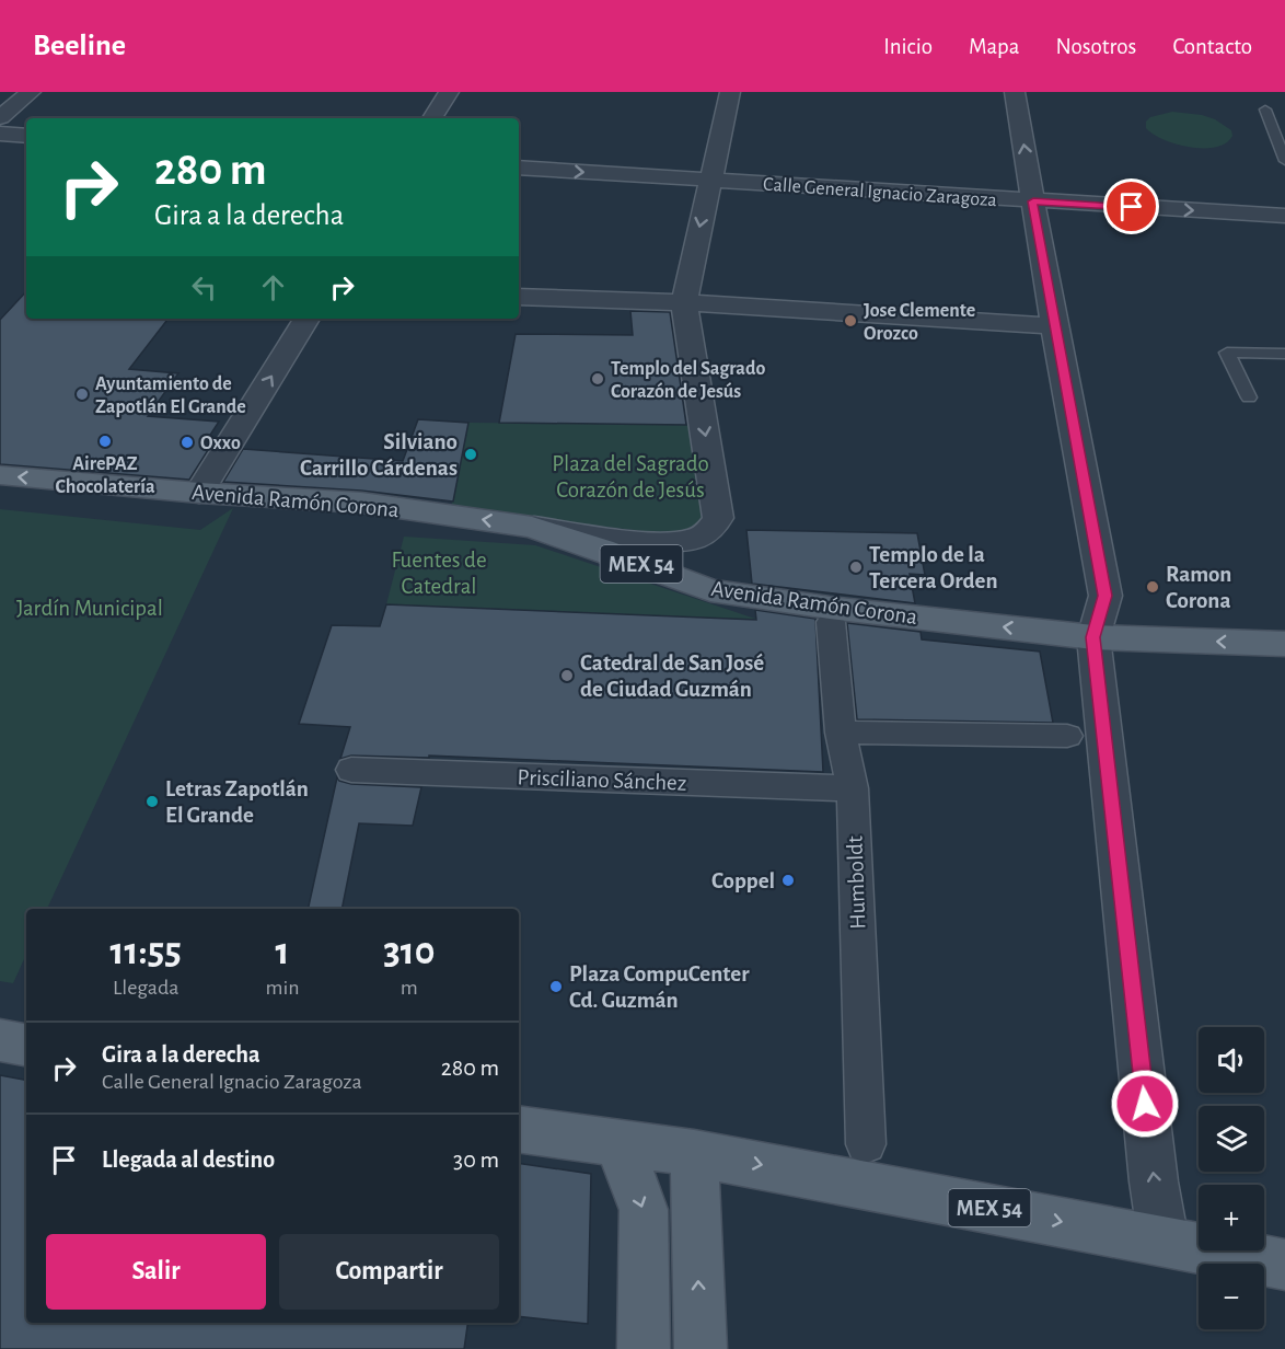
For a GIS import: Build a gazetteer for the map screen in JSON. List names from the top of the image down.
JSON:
{
  "streets": {
    "main road": ["Avenida Ramón Corona", "MEX 54"],
    "street": ["Calle General Ignacio Zaragoza", "Prisciliano Sánchez", "Humboldt"]
  },
  "crossings": [
    ["Prisciliano Sánchez", "Humboldt"]
  ],
  "one_way": ["Avenida Ramón Corona"],
  "parks": ["Plaza del Sagrado Corazón de Jesús", "Fuentes de Catedral", "Jardín Municipal"],
  "places": [
    "Jose Clemente Orozco",
    "Templo del Sagrado Corazón de Jesús",
    "Ayuntamiento de Zapotlán El Grande",
    "AirePAZ Chocolatería",
    "Oxxo",
    "Silviano Carrillo Cárdenas",
    "Templo de la Tercera Orden",
    "Ramon Corona",
    "Catedral de San José de Ciudad Guzmán",
    "Letras Zapotlán El Grande",
    "Coppel",
    "Plaza CompuCenter Cd. Guzmán"
  ],
  "page": {
    "header": "Beeline",
    "nav": [
      "Inicio",
      "Mapa",
      "Nosotros",
      "Contacto"
    ],
    "turn": ["280 m", "Gira a la derecha"],
    "eta": [
      "11:55",
      "Llegada",
      "1",
      "min",
      "310",
      "m"
    ],
    "list": [
      {
        "name": "Gira a la derecha",
        "note": "Calle General Ignacio Zaragoza",
        "value": "280 m"
      },
      {
        "name": "Llegada al destino",
        "value": "30 m"
      }
    ],
    "map_buttons": ["+", "−"],
    "buttons": ["Salir", "Compartir"]
  }
}
